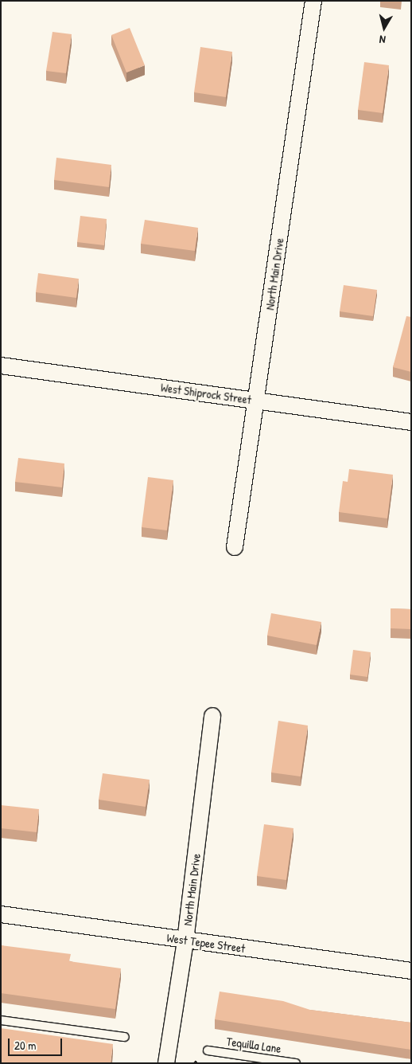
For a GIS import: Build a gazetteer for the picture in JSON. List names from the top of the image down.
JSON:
{
  "streets": {
    "street": ["North Main Drive", "West Shiprock Street", "West Tepee Street"],
    "lane": ["Tequilla Lane"]
  },
  "crossings": [
    ["North Main Drive", "West Shiprock Street"],
    ["North Main Drive", "West Tepee Street"]
  ],
  "scale_bar": "20 m",
  "north": "bottom"
}
